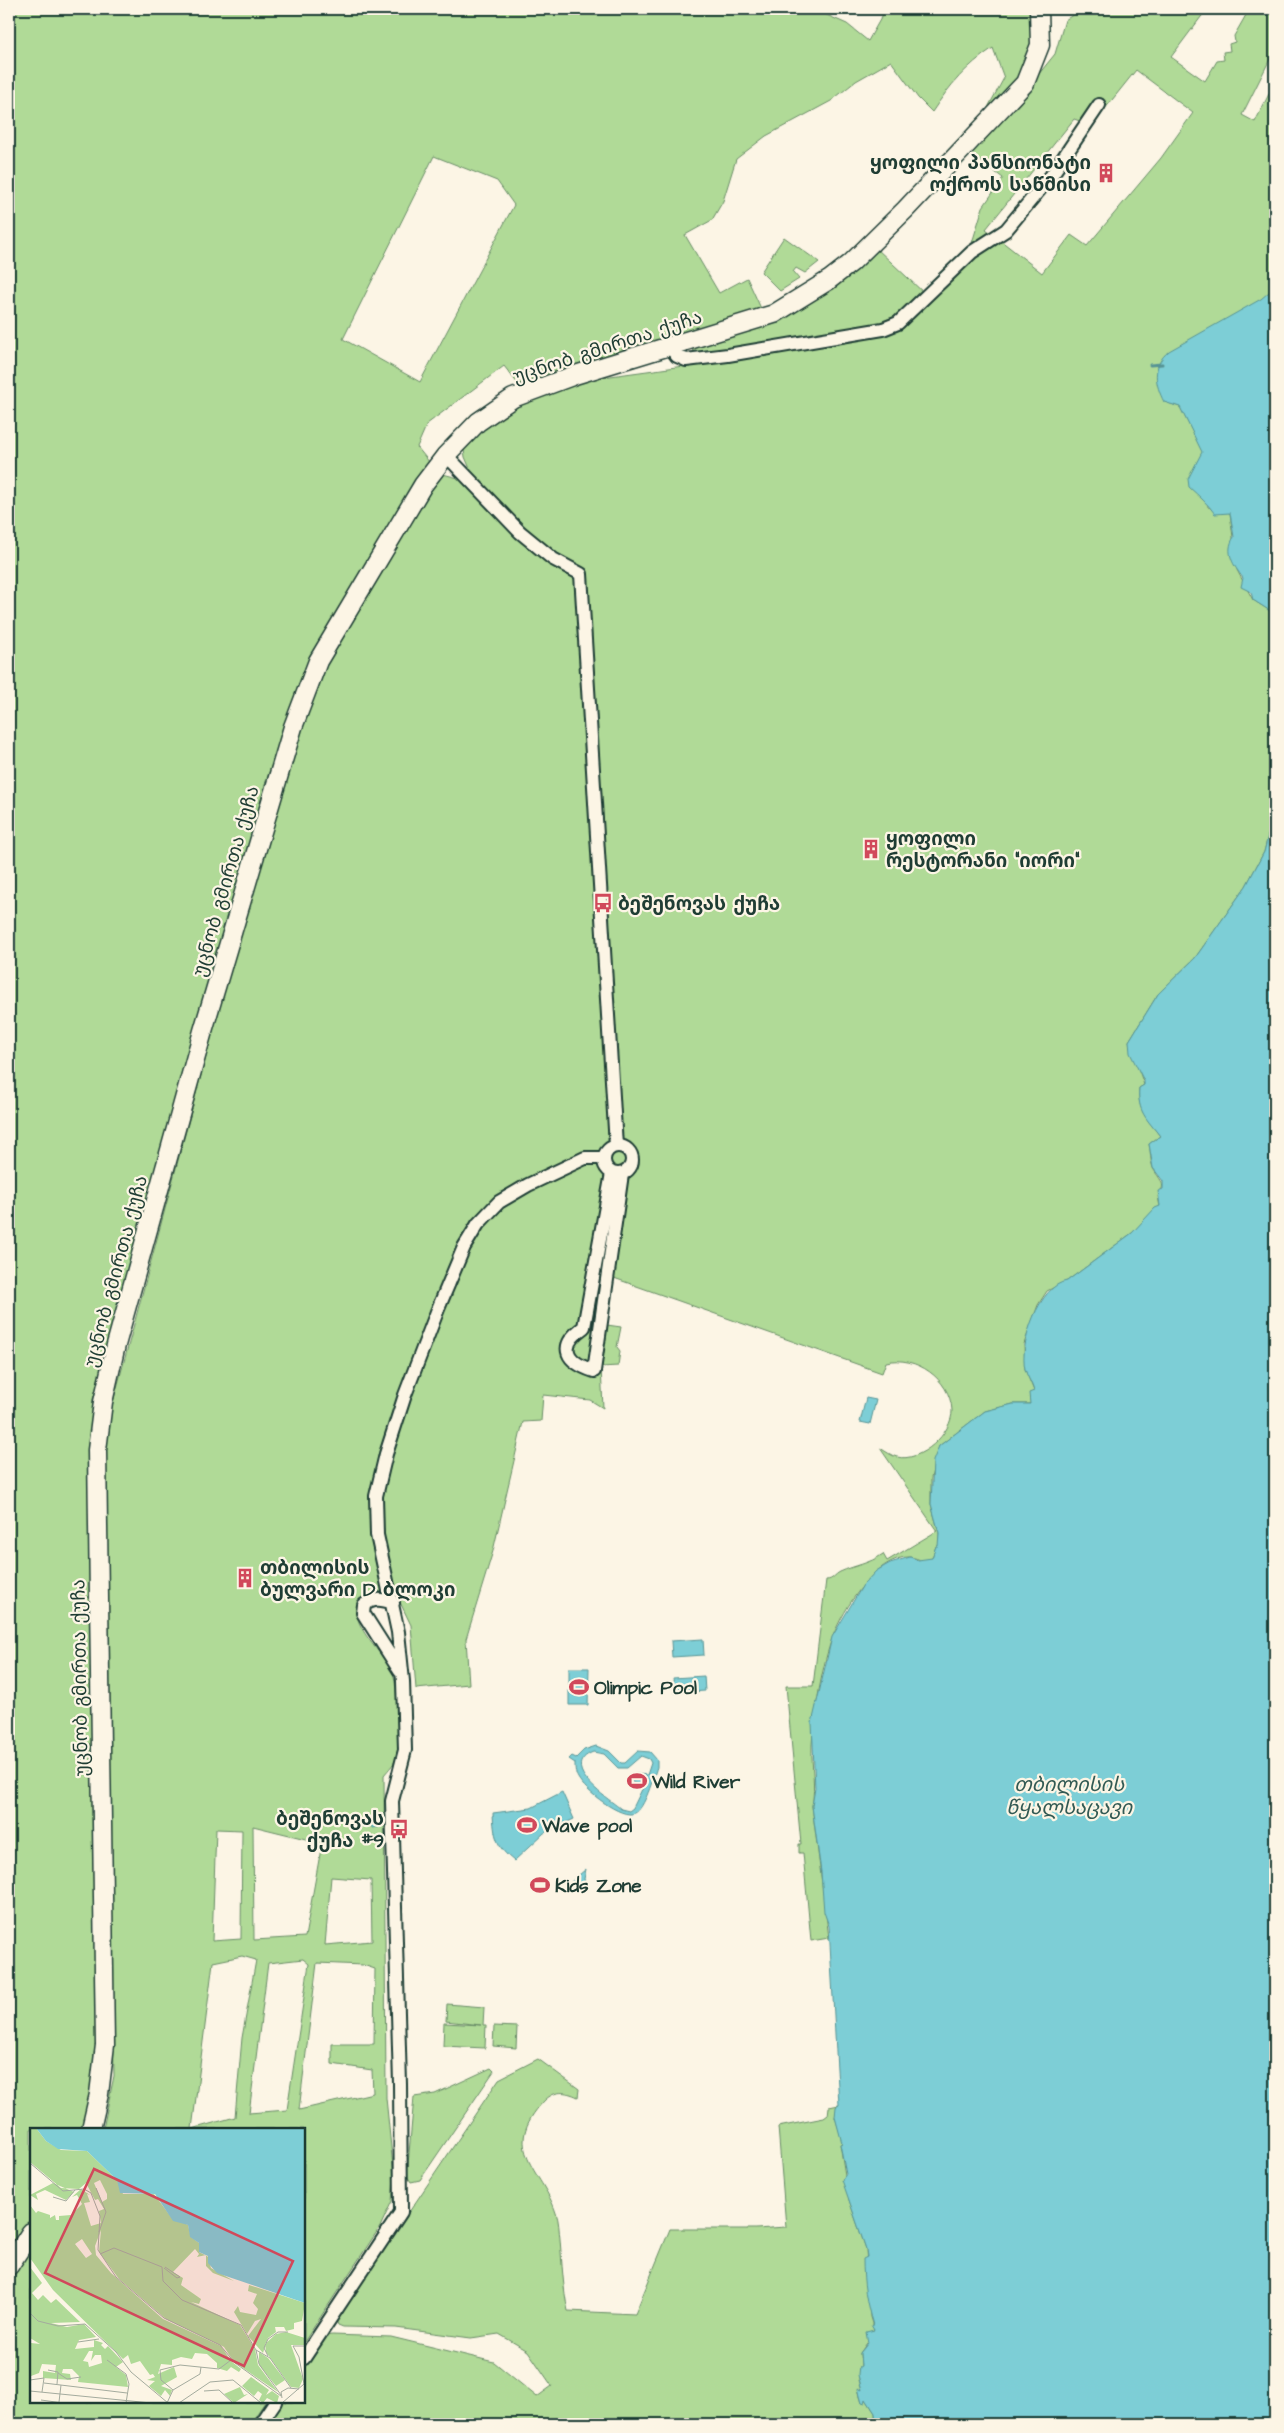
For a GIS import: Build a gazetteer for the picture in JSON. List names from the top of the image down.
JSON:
{
  "streets": {
    "main road": ["უცნობ გმირთა ქუჩა"]
  },
  "water": ["თბილისის წყალსაცავი"],
  "places": {
    "building": ["ყოფილი პანსიონატი ოქროს საწმისი", "ყოფილი რესტორანი \"იორი\"", "თბილისის ბულვარი D ბლოკი"],
    "bus stop": ["ბეშენოვას ქუჩა", "ბეშენოვას ქუჩა #9"],
    "sports": [
      "Olimpic Pool",
      "Wild River",
      "Wave pool",
      "Kids Zone"
    ]
  }
}
